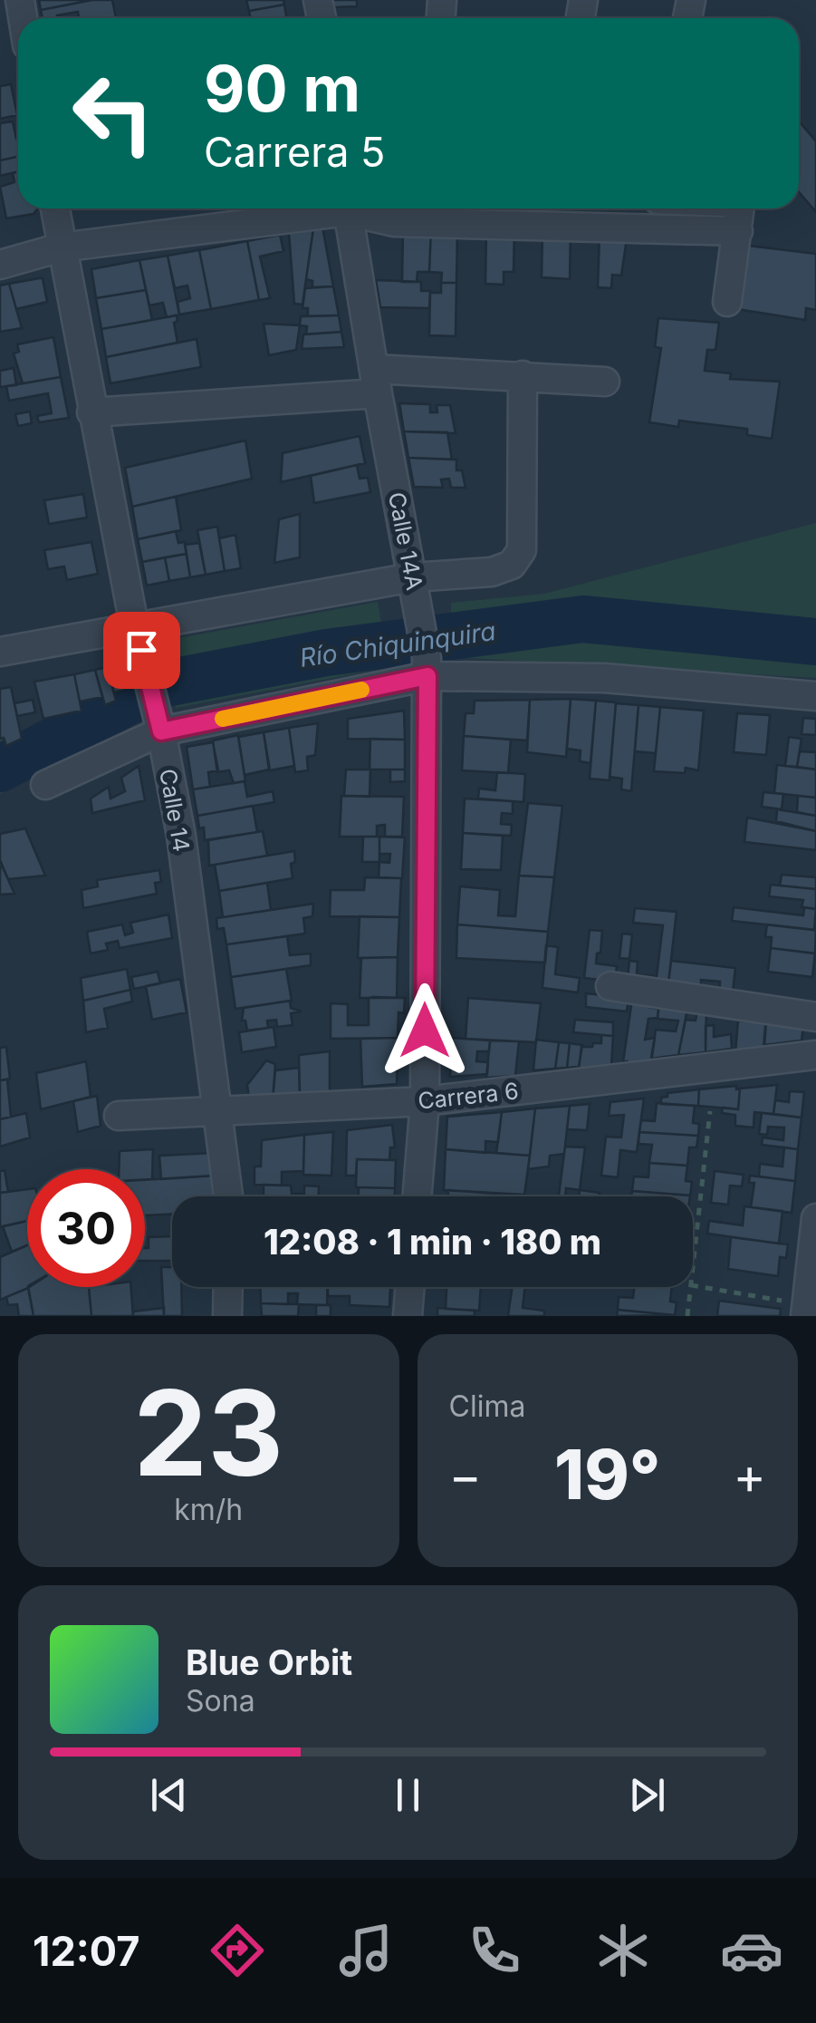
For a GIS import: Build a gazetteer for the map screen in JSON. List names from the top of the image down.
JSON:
{
  "streets": {
    "street": ["Calle 14A", "Calle 14", "Carrera 6"]
  },
  "crossings": [
    ["Calle 14A", "Carrera 6"],
    ["Calle 14", "Carrera 6"]
  ],
  "water": ["Río Chiquinquira"],
  "page": {
    "turn": ["90 m", "Carrera 5"],
    "limit": "30",
    "trip": "12:08 · 1 min · 180 m",
    "tile": [
      ["23", "km/h"],
      "Clima"
    ],
    "heat": ["−", "19°", "+"],
    "song": ["Blue Orbit", "Sona"],
    "tabs": "12:07"
  }
}
